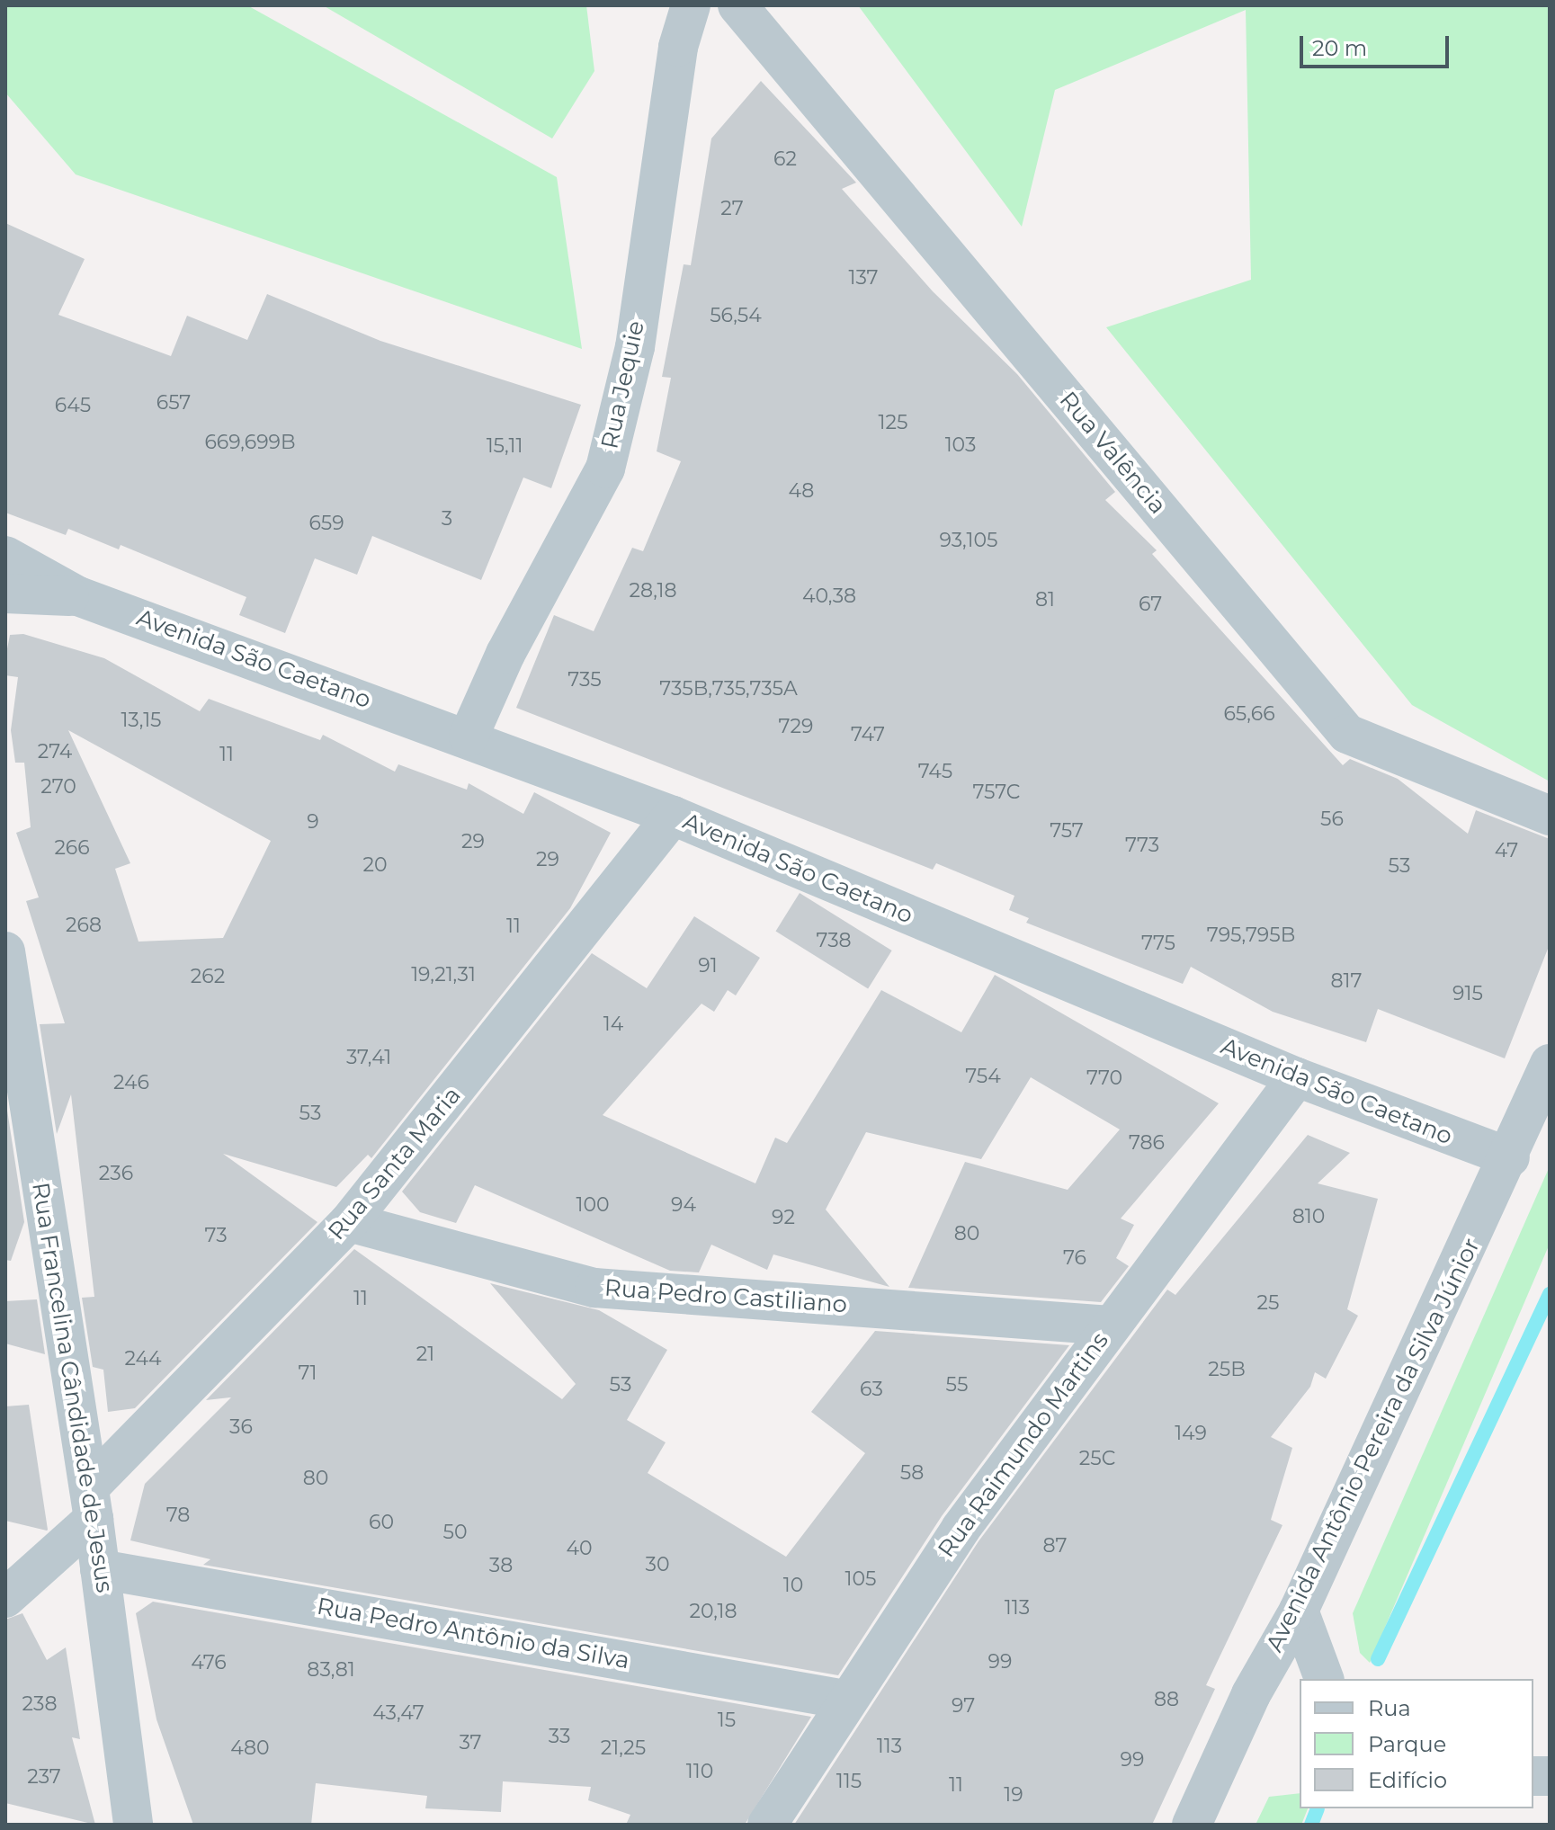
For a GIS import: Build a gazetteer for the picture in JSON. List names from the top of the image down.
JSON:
{
  "streets": {
    "street": [
      "Rua Jequie",
      "Rua Valência",
      "Avenida São Caetano",
      "Rua Santa Maria",
      "Rua Pedro Castiliano",
      "Rua Francelina Cândidade de Jesus",
      "Rua Raimundo Martins",
      "Avenida Antônio Pereira da Silva Júnior",
      "Rua Pedro Antônio da Silva"
    ]
  },
  "crossings": [
    ["Rua Jequie", "Avenida São Caetano"],
    ["Avenida São Caetano", "Rua Santa Maria"],
    ["Avenida São Caetano", "Rua Raimundo Martins"],
    ["Avenida São Caetano", "Avenida Antônio Pereira da Silva Júnior"],
    ["Rua Santa Maria", "Rua Pedro Castiliano"],
    ["Rua Santa Maria", "Rua Francelina Cândidade de Jesus"],
    ["Rua Pedro Castiliano", "Rua Raimundo Martins"],
    ["Rua Francelina Cândidade de Jesus", "Rua Pedro Antônio da Silva"],
    ["Rua Raimundo Martins", "Rua Pedro Antônio da Silva"]
  ],
  "house_numbers": [
    "62",
    "27",
    "137",
    "56,54",
    "657",
    "645",
    "125",
    "669,699B",
    "103",
    "15,11",
    "48",
    "3",
    "659",
    "93,105",
    "28,18",
    "40,38",
    "81",
    "67",
    "735",
    "735B,735,735A",
    "65,66",
    "13,15",
    "729",
    "747",
    "274",
    "11",
    "745",
    "270",
    "757C",
    "56",
    "9",
    "757",
    "29",
    "773",
    "266",
    "47",
    "29",
    "20",
    "53",
    "268",
    "11",
    "795,795B",
    "738",
    "775",
    "91",
    "19,21,31",
    "262",
    "817",
    "915",
    "14",
    "37,41",
    "754",
    "770",
    "246",
    "53",
    "786",
    "236",
    "100",
    "94",
    "810",
    "92",
    "80",
    "73",
    "76",
    "11",
    "25",
    "21",
    "244",
    "25B",
    "71",
    "53",
    "55",
    "63",
    "36",
    "149",
    "25C",
    "58",
    "80",
    "78",
    "60",
    "50",
    "87",
    "40",
    "30",
    "38",
    "105",
    "10",
    "113",
    "20,18",
    "99",
    "476",
    "83,81",
    "88",
    "238",
    "97",
    "43,47",
    "15",
    "33",
    "37",
    "113",
    "480",
    "21,25",
    "99",
    "110",
    "237",
    "115",
    "11",
    "19"
  ],
  "legend": ["Rua", "Parque", "Edifício"],
  "scale_bar": "20 m"
}
